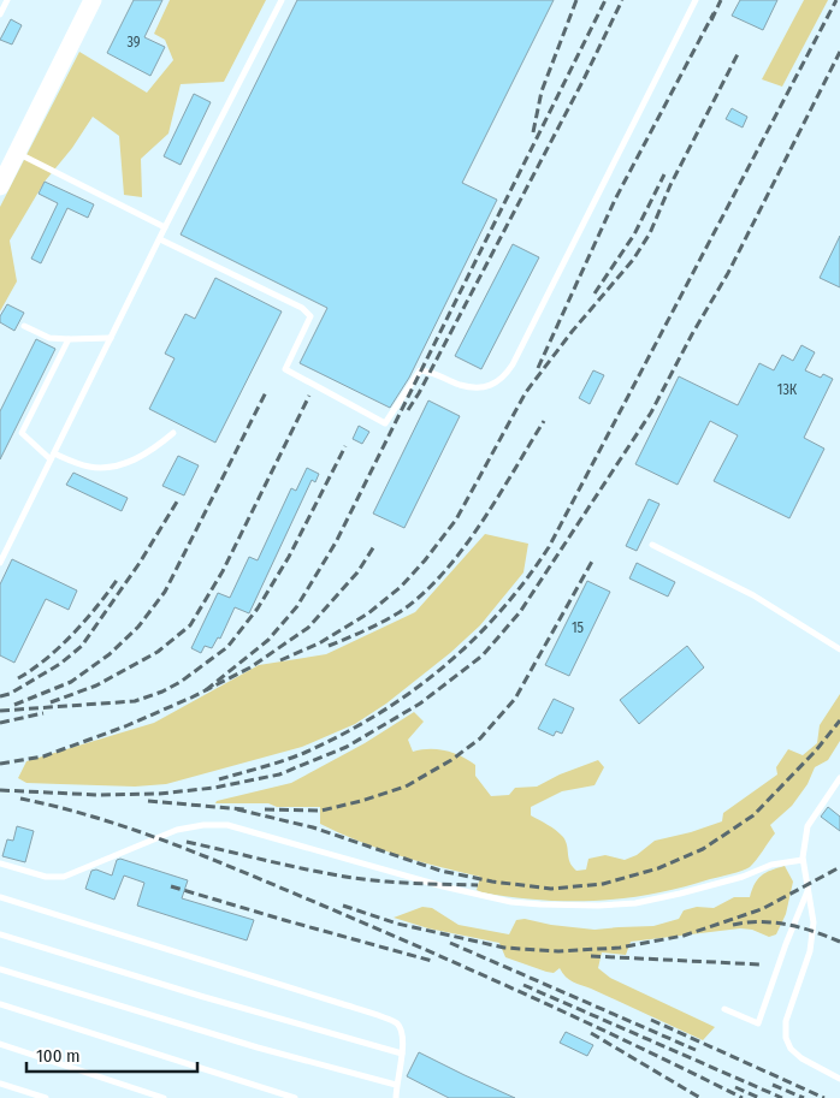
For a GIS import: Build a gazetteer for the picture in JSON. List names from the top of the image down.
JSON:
{
  "house_numbers": ["39", "13К", "15"],
  "scale_bar": "100 m"
}
